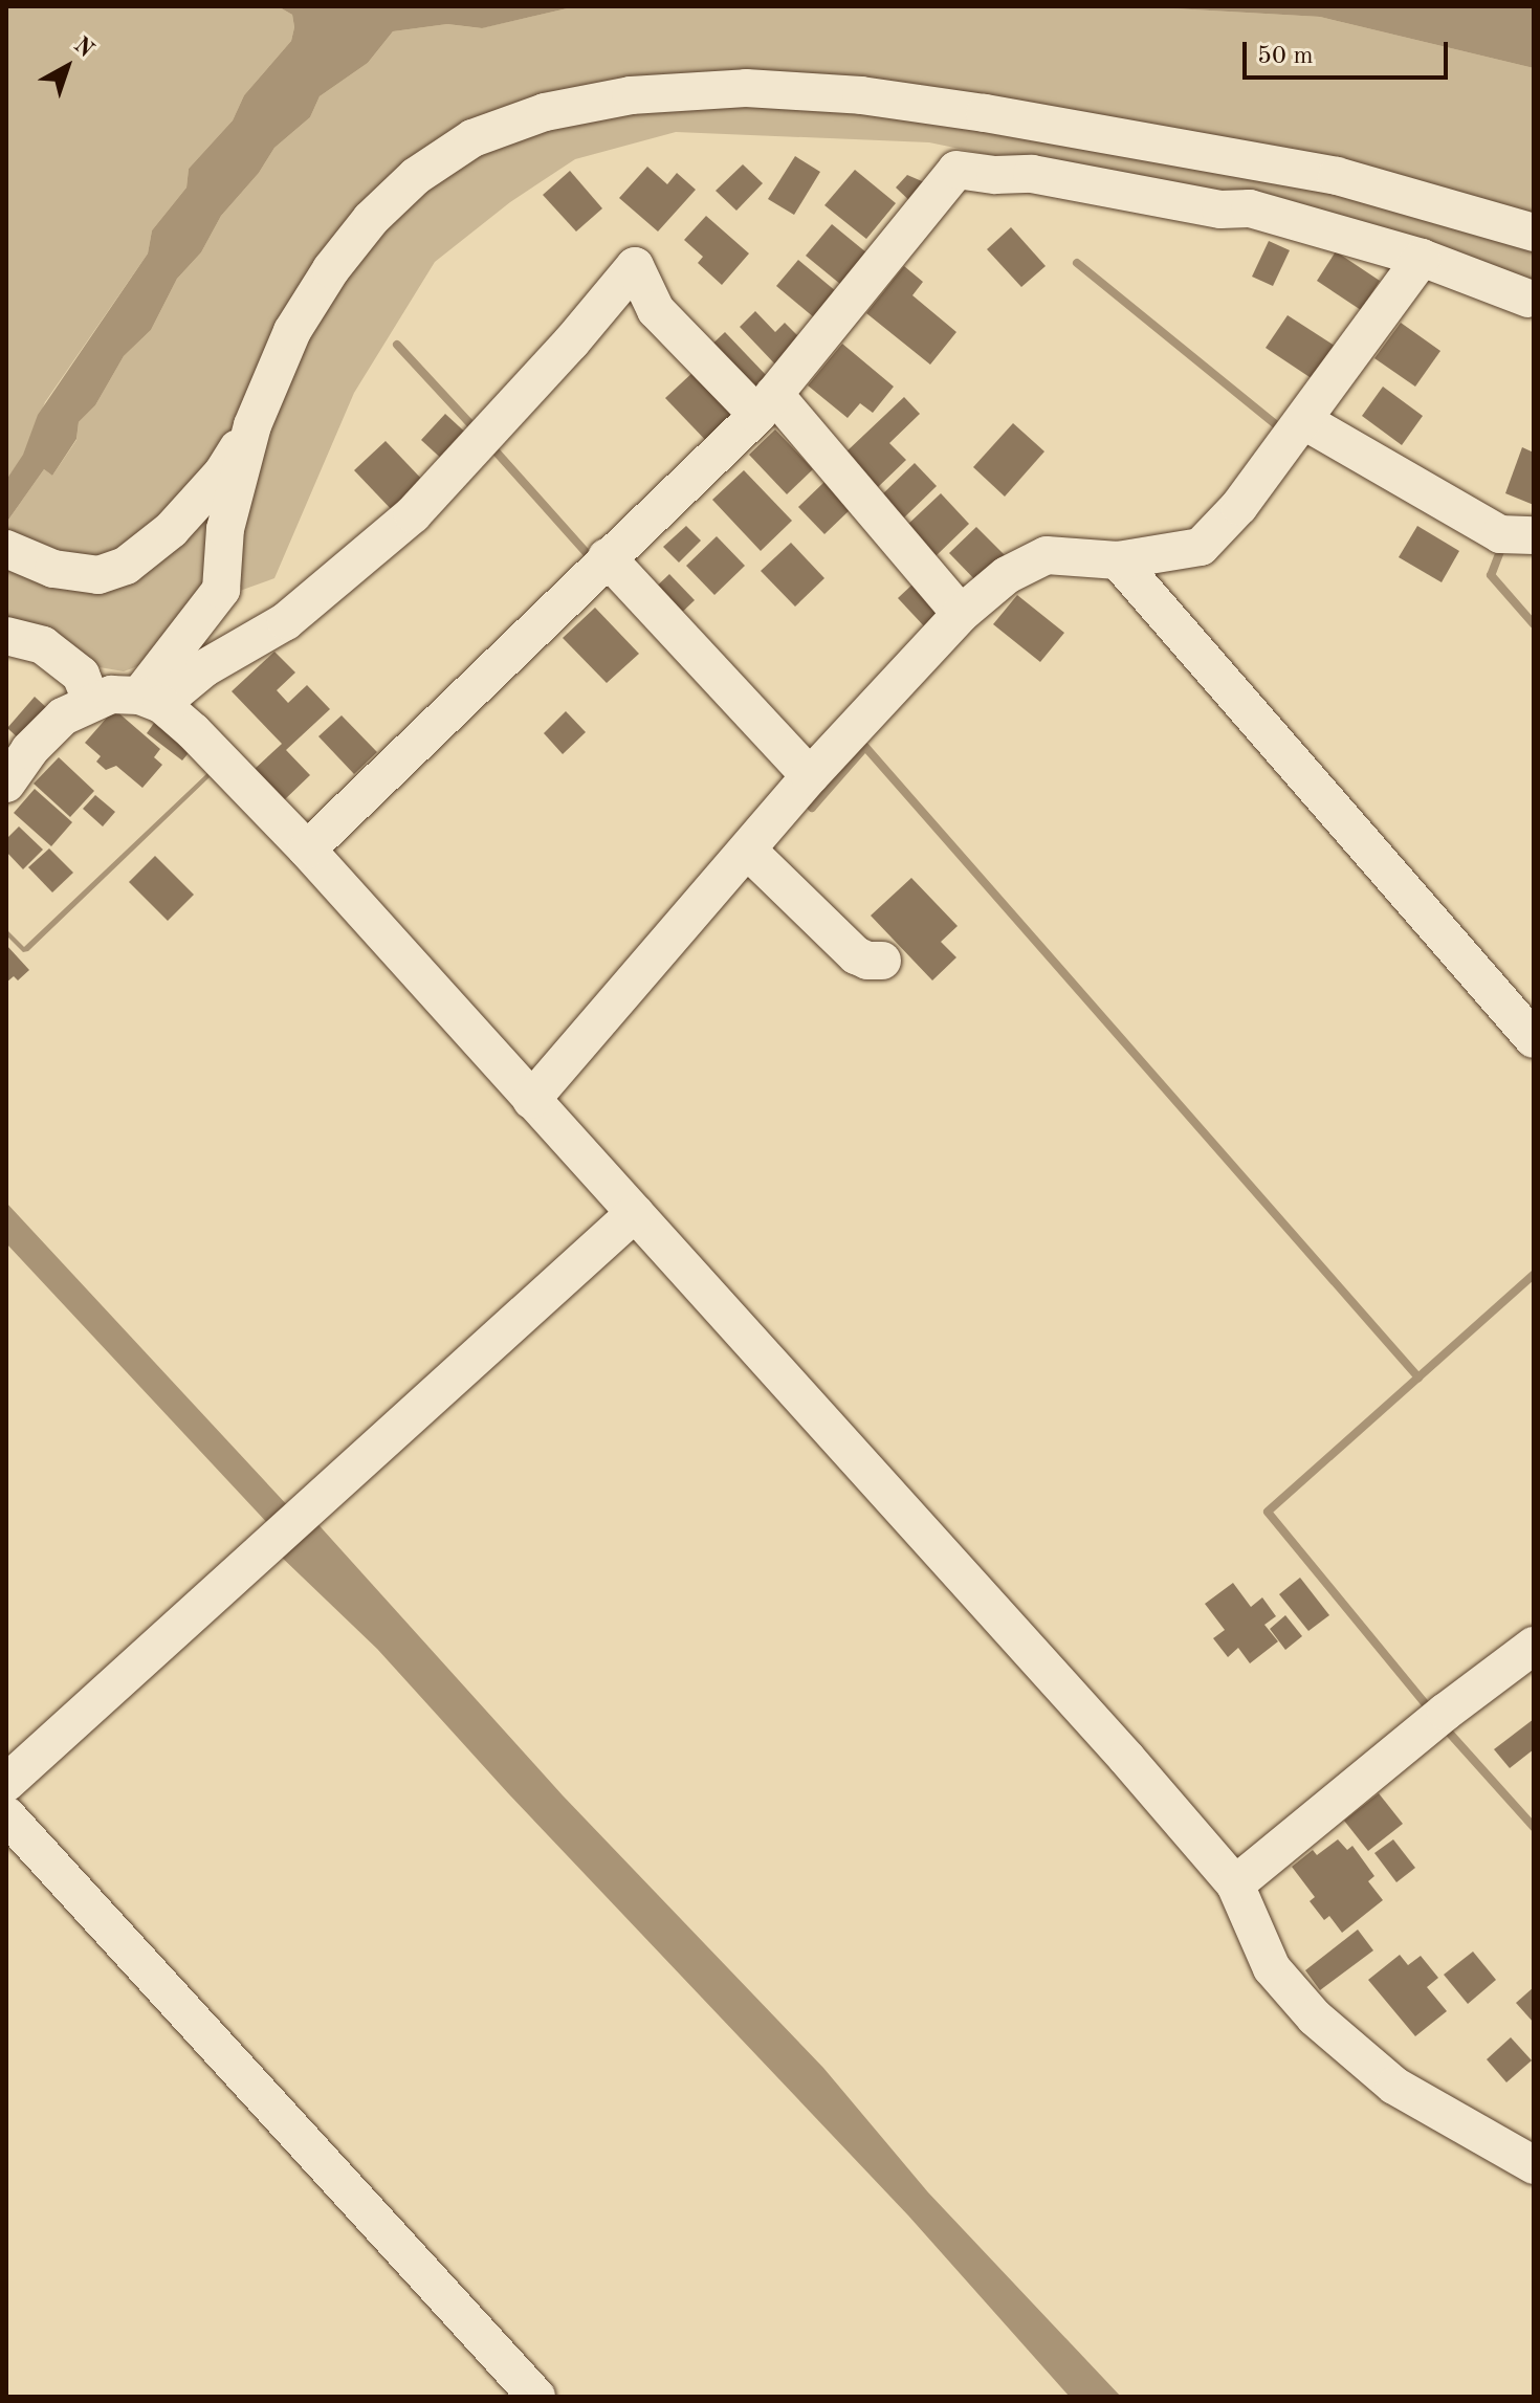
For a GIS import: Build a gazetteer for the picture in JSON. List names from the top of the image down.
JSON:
{
  "scale_bar": "50 m",
  "north": "top right"
}
